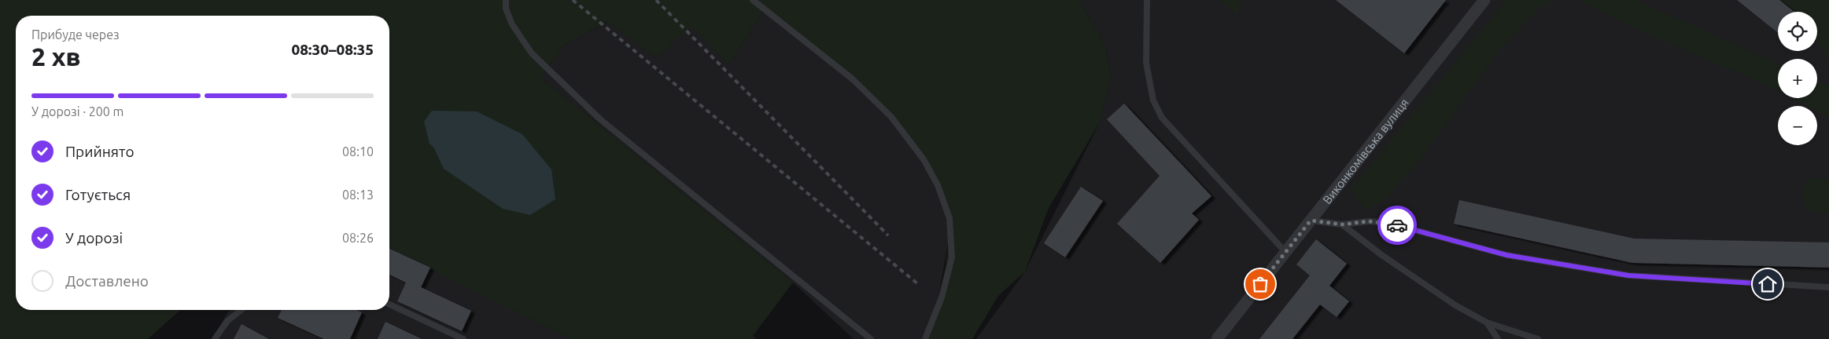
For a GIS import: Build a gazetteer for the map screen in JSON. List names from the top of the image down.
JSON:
{
  "streets": {
    "street": ["Виконкомівська вулиця"]
  },
  "page": {
    "map_buttons": ["+", "−"],
    "heading": ["2 хв", "Прибуде через", "08:30–08:35"],
    "bar": "У дорозі · 200 m",
    "list": [
      ["Прийнято", "08:10"],
      ["Готується", "08:13"],
      ["У дорозі", "08:26"],
      "Доставлено"
    ]
  }
}
